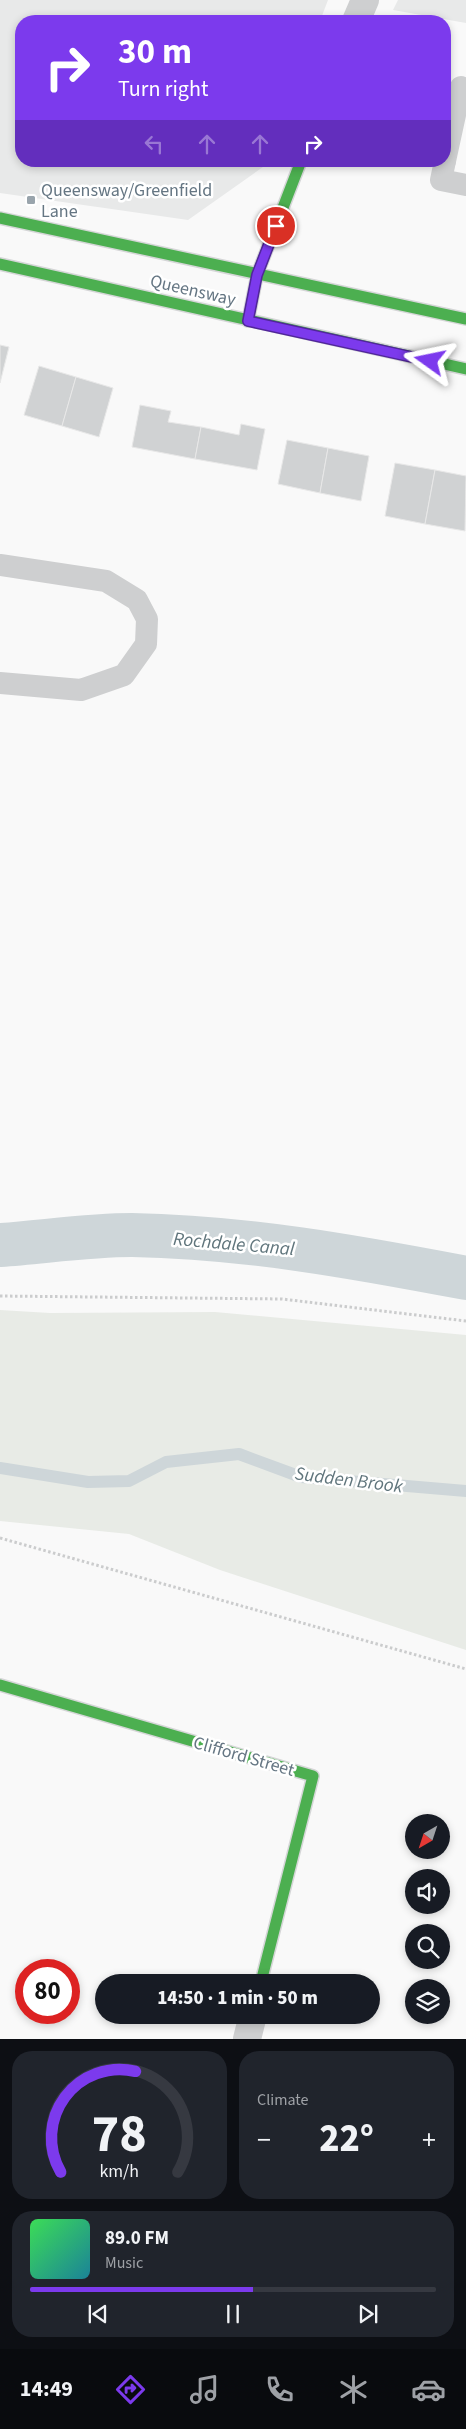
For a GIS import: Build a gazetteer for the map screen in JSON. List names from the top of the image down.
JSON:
{
  "streets": {
    "main road": ["Queensway", "Clifford Street"]
  },
  "water": ["Rochdale Canal", "Sudden Brook"],
  "places": {
    "transit": ["Queensway/Greenfield Lane"]
  },
  "north": "bottom left",
  "page": {
    "turn": ["30 m", "Turn right"],
    "limit": "80",
    "trip": "14:50 · 1 min · 50 m",
    "tile": "Climate",
    "heat": ["−", "22°", "+"],
    "song": ["89.0 FM", "Music"],
    "tabs": "14:49",
    "gauge": ["78", "km/h"]
  }
}
